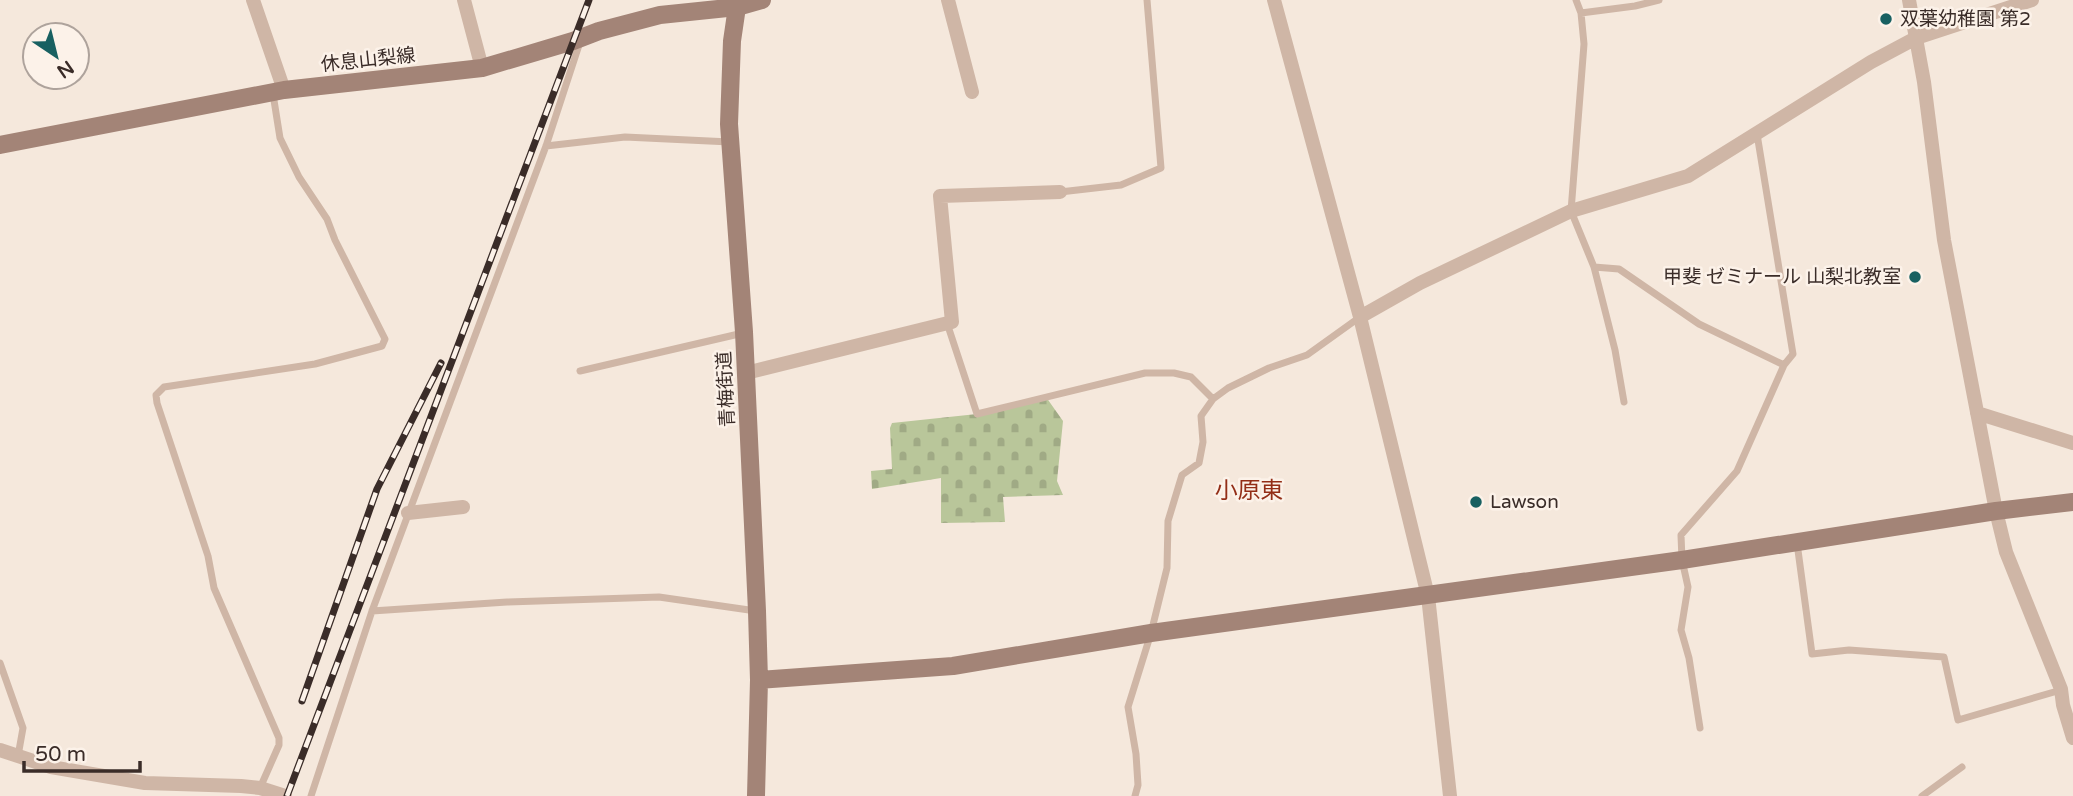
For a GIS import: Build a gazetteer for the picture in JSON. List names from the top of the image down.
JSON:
{
  "streets": {
    "main road": ["休息山梨線", "青梅街道"]
  },
  "crossings": [
    ["休息山梨線", "青梅街道"]
  ],
  "districts": ["小原東"],
  "places": ["双葉幼稚園 第2", "甲斐 ゼミナール 山梨北教室", "Lawson"],
  "scale_bar": "50 m",
  "north": "bottom right"
}
